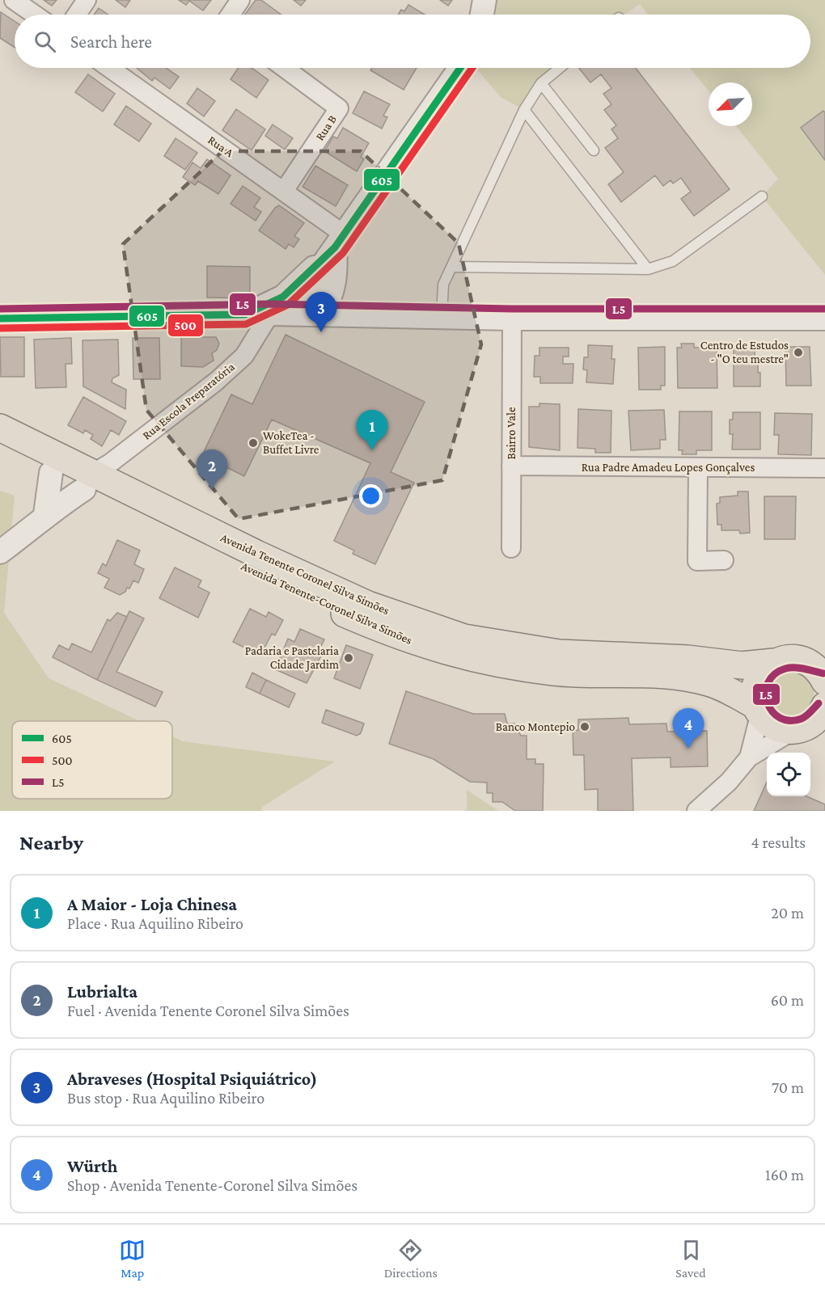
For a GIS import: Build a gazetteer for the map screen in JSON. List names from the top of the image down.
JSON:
{
  "streets": {
    "main road": ["Avenida Tenente Coronel Silva Simões", "Avenida Tenente-Coronel Silva Simões"],
    "street": [
      "Rua B",
      "Rua A",
      "Rua Escola Preparatória",
      "Bairro Vale",
      "Rua Padre Amadeu Lopes Gonçalves"
    ]
  },
  "crossings": [
    ["Rua B", "Rua A"],
    ["Rua Escola Preparatória", "Avenida Tenente Coronel Silva Simões"],
    ["Rua Escola Preparatória", "Avenida Tenente-Coronel Silva Simões"],
    ["Bairro Vale", "Rua Padre Amadeu Lopes Gonçalves"],
    ["Avenida Tenente Coronel Silva Simões", "Avenida Tenente-Coronel Silva Simões"]
  ],
  "places": [
    "Centro de Estudos - \"O teu mestre\"",
    "WokeTea - Buffet Livre",
    "Padaria e Pastelaria Cidade Jardim",
    "Banco Montepio"
  ],
  "lines": ["transit line 605", "transit line 500", "transit line L5"],
  "legend": ["605", "500", "L5"],
  "north": "bottom left",
  "page": {
    "search": "Search here",
    "pins": [
      "3",
      "1",
      "2",
      "4"
    ],
    "heading": ["Nearby", "4 results"],
    "list": [
      {
        "mark": "1",
        "name": "A Maior - Loja Chinesa",
        "note": "Place · Rua Aquilino Ribeiro",
        "value": "20 m"
      },
      {
        "mark": "2",
        "name": "Lubrialta",
        "note": "Fuel · Avenida Tenente Coronel Silva Simões",
        "value": "60 m"
      },
      {
        "mark": "3",
        "name": "Abraveses (Hospital Psiquiátrico)",
        "note": "Bus stop · Rua Aquilino Ribeiro",
        "value": "70 m"
      },
      {
        "mark": "4",
        "name": "Würth",
        "note": "Shop · Avenida Tenente-Coronel Silva Simões",
        "value": "160 m"
      }
    ],
    "nav": ["Map", "Directions", "Saved"]
  }
}
